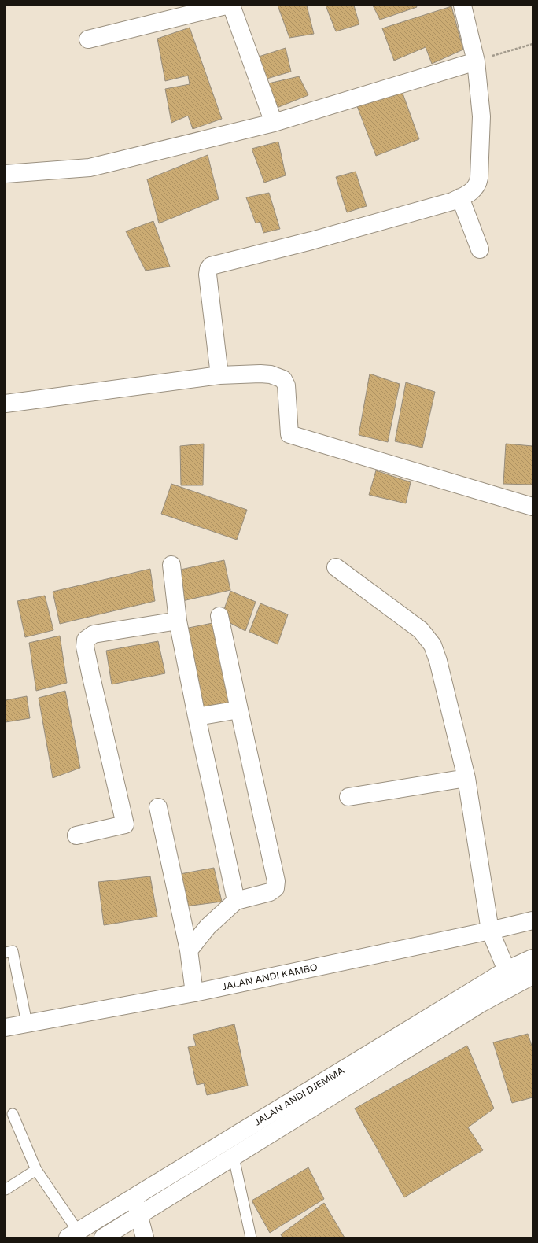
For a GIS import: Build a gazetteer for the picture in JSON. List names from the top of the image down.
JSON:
{
  "streets": {
    "main road": ["JALAN ANDI KAMBO", "JALAN ANDI DJEMMA"]
  }
}
